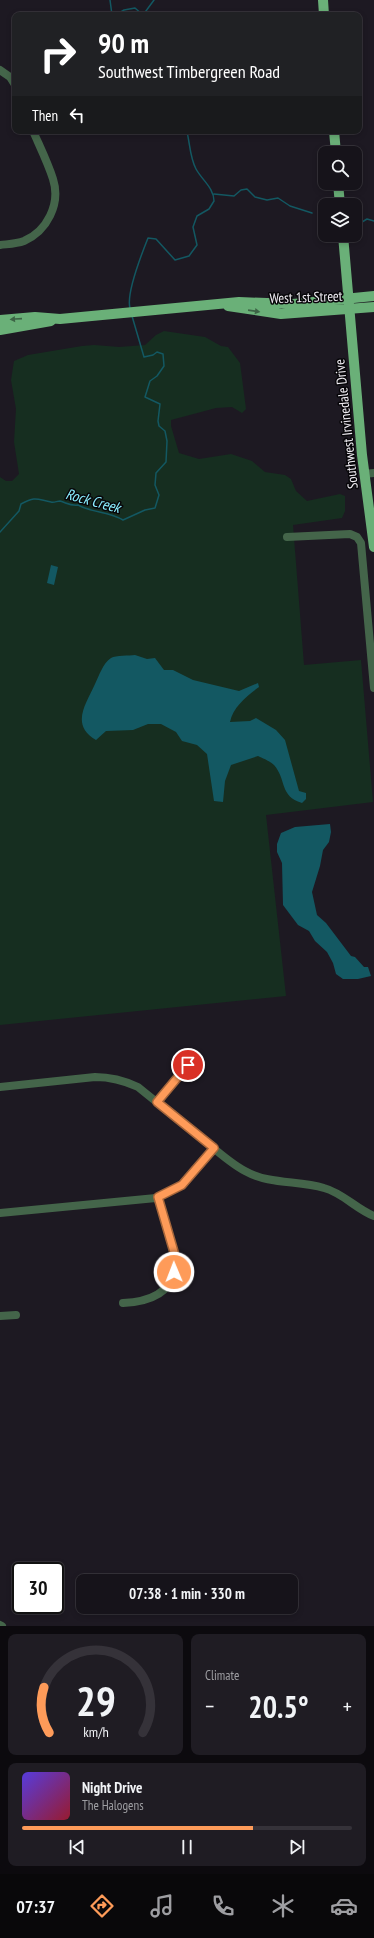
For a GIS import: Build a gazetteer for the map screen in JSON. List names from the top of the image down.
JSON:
{
  "streets": {
    "main road": ["West 1st Street", "Southwest Irvinedale Drive"]
  },
  "crossings": [
    ["West 1st Street", "Southwest Irvinedale Drive"]
  ],
  "water": ["Rock Creek"],
  "page": {
    "turn": ["90 m", "Southwest Timbergreen Road"],
    "then": "Then",
    "limit": "30",
    "trip": "07:38 · 1 min · 330 m",
    "tile": "Climate",
    "heat": ["−", "20.5°", "+"],
    "song": ["Night Drive", "The Halogens"],
    "tabs": "07:37",
    "gauge": ["29", "km/h"]
  }
}
